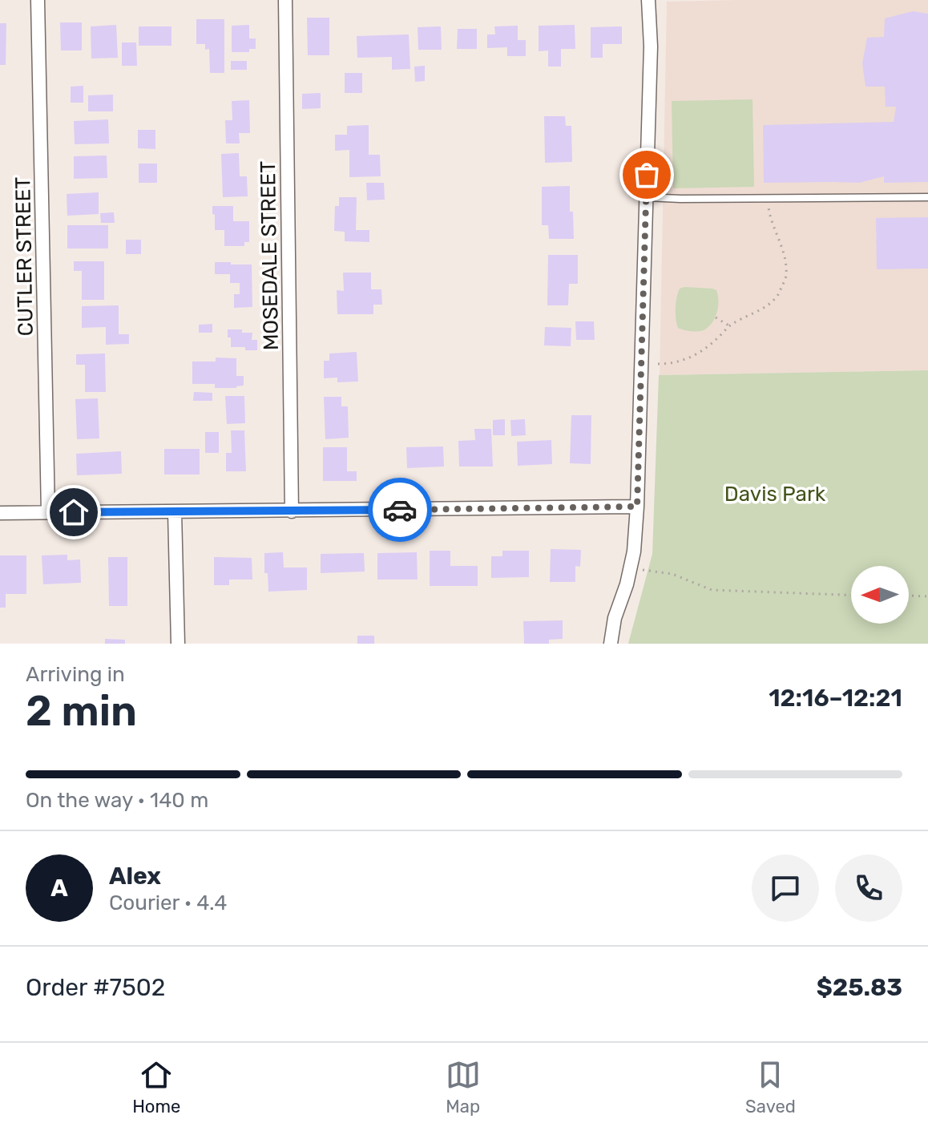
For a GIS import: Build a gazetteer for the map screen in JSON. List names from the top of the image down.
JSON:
{
  "streets": {
    "street": ["MOSEDALE STREET", "CUTLER STREET"]
  },
  "parks": ["Davis Park"],
  "north": "left",
  "page": {
    "heading": ["2 min", "Arriving in", "12:16–12:21"],
    "panel": [
      "Alex",
      "Courier · 4.4",
      "Order #7502",
      "$25.83"
    ],
    "bar": "On the way · 140 m",
    "round": "A",
    "tabs": ["Home", "Map", "Saved"]
  }
}
